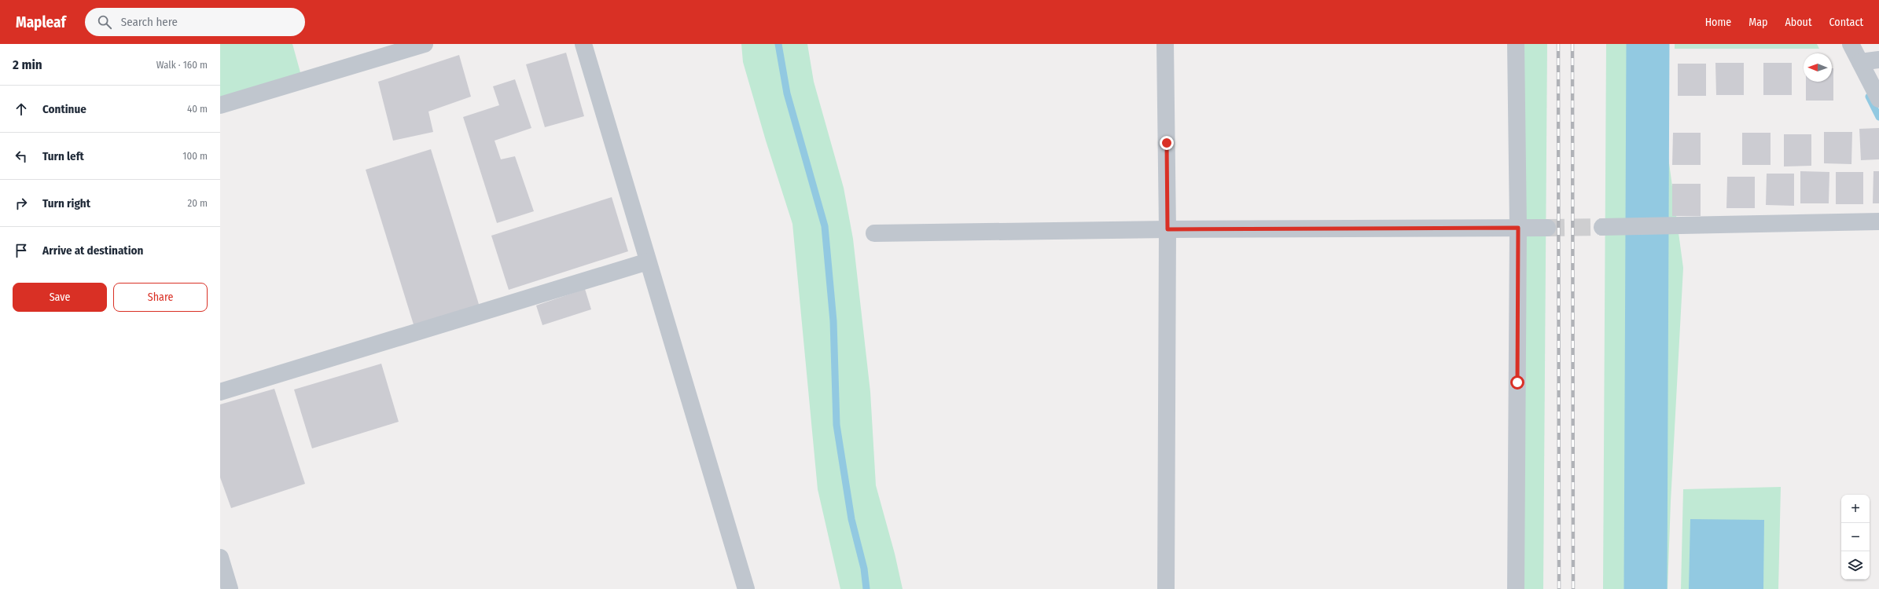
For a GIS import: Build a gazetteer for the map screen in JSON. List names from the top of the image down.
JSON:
{
  "north": "left",
  "page": {
    "header": "Mapleaf",
    "search": "Search here",
    "nav": [
      "Home",
      "Map",
      "About",
      "Contact"
    ],
    "heading": ["2 min", "Walk · 160 m"],
    "list": [
      ["Continue", "40 m"],
      ["Turn left", "100 m"],
      ["Turn right", "20 m"],
      "Arrive at destination"
    ],
    "buttons": ["Save", "Share"],
    "map_buttons": ["+", "−"]
  }
}
